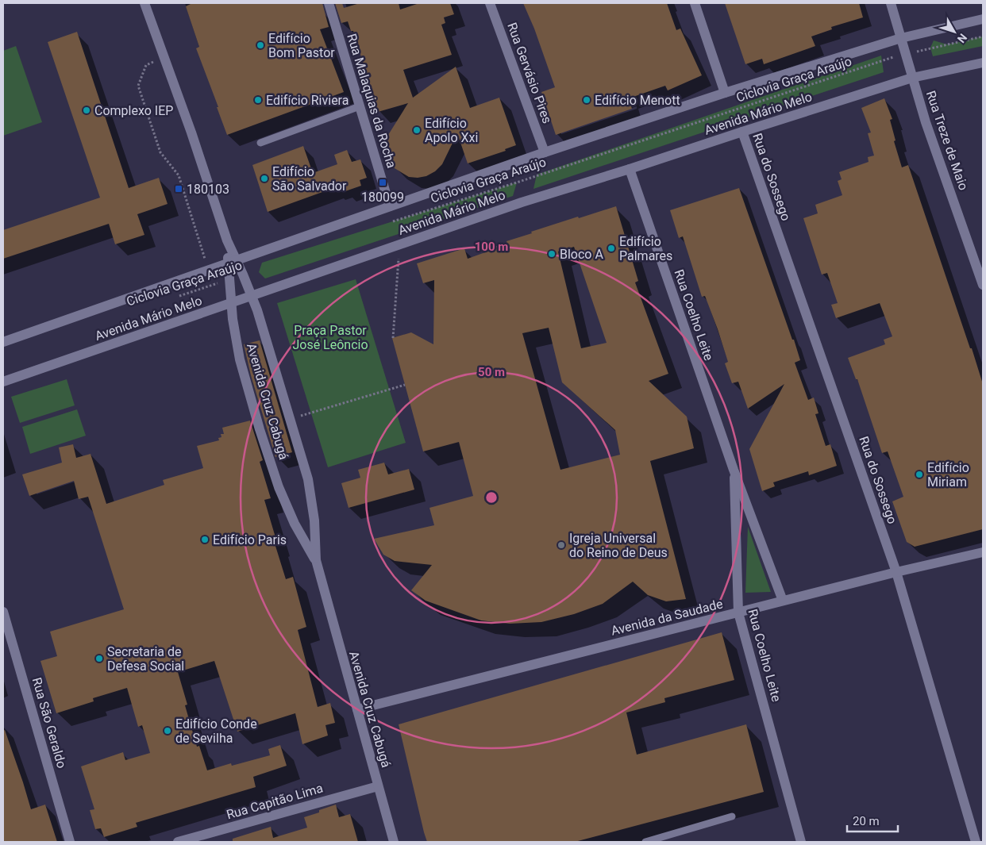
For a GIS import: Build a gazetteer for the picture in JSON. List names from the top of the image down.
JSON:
{
  "streets": {
    "street": [
      "Rua Gervásio Pires",
      "Rua Malaquias da Rocha",
      "Avenida Mário Melo",
      "Rua Treze de Maio",
      "Rua do Sossego",
      "Rua Coelho Leite",
      "Avenida Cruz Cabugá",
      "Avenida da Saudade",
      "Rua São Geraldo",
      "Rua Capitão Lima"
    ],
    "path": ["Ciclovia Graça Araújo"]
  },
  "crossings": [
    ["Rua Gervásio Pires", "Avenida Mário Melo"],
    ["Ciclovia Graça Araújo", "Rua Treze de Maio"],
    ["Ciclovia Graça Araújo", "Avenida Cruz Cabugá"],
    ["Rua Malaquias da Rocha", "Avenida Mário Melo"],
    ["Avenida Mário Melo", "Rua Treze de Maio"],
    ["Avenida Mário Melo", "Rua do Sossego"],
    ["Avenida Mário Melo", "Rua Coelho Leite"],
    ["Avenida Mário Melo", "Avenida Cruz Cabugá"],
    ["Rua do Sossego", "Avenida da Saudade"],
    ["Rua Coelho Leite", "Avenida da Saudade"],
    ["Avenida Cruz Cabugá", "Avenida da Saudade"],
    ["Avenida Cruz Cabugá", "Rua Capitão Lima"]
  ],
  "parks": ["Praça Pastor José Leôncio"],
  "places": {
    "other": [
      "Edifício Bom Pastor",
      "Edifício Riviera",
      "Edifício Menott",
      "Complexo IEP",
      "Edifício Apolo Xxi",
      "Edifício São Salvador",
      "Edifício Palmares",
      "Bloco A",
      "Edifício Miriam",
      "Edifício Paris",
      "Igreja Universal do Reino de Deus",
      "Secretaria de Defesa Social",
      "Edifício Conde de Sevilha"
    ],
    "transit": ["180099", "180103"]
  },
  "scale_bar": "20 m",
  "north": "bottom right",
  "rings": ["100 m", "50 m"]
}
